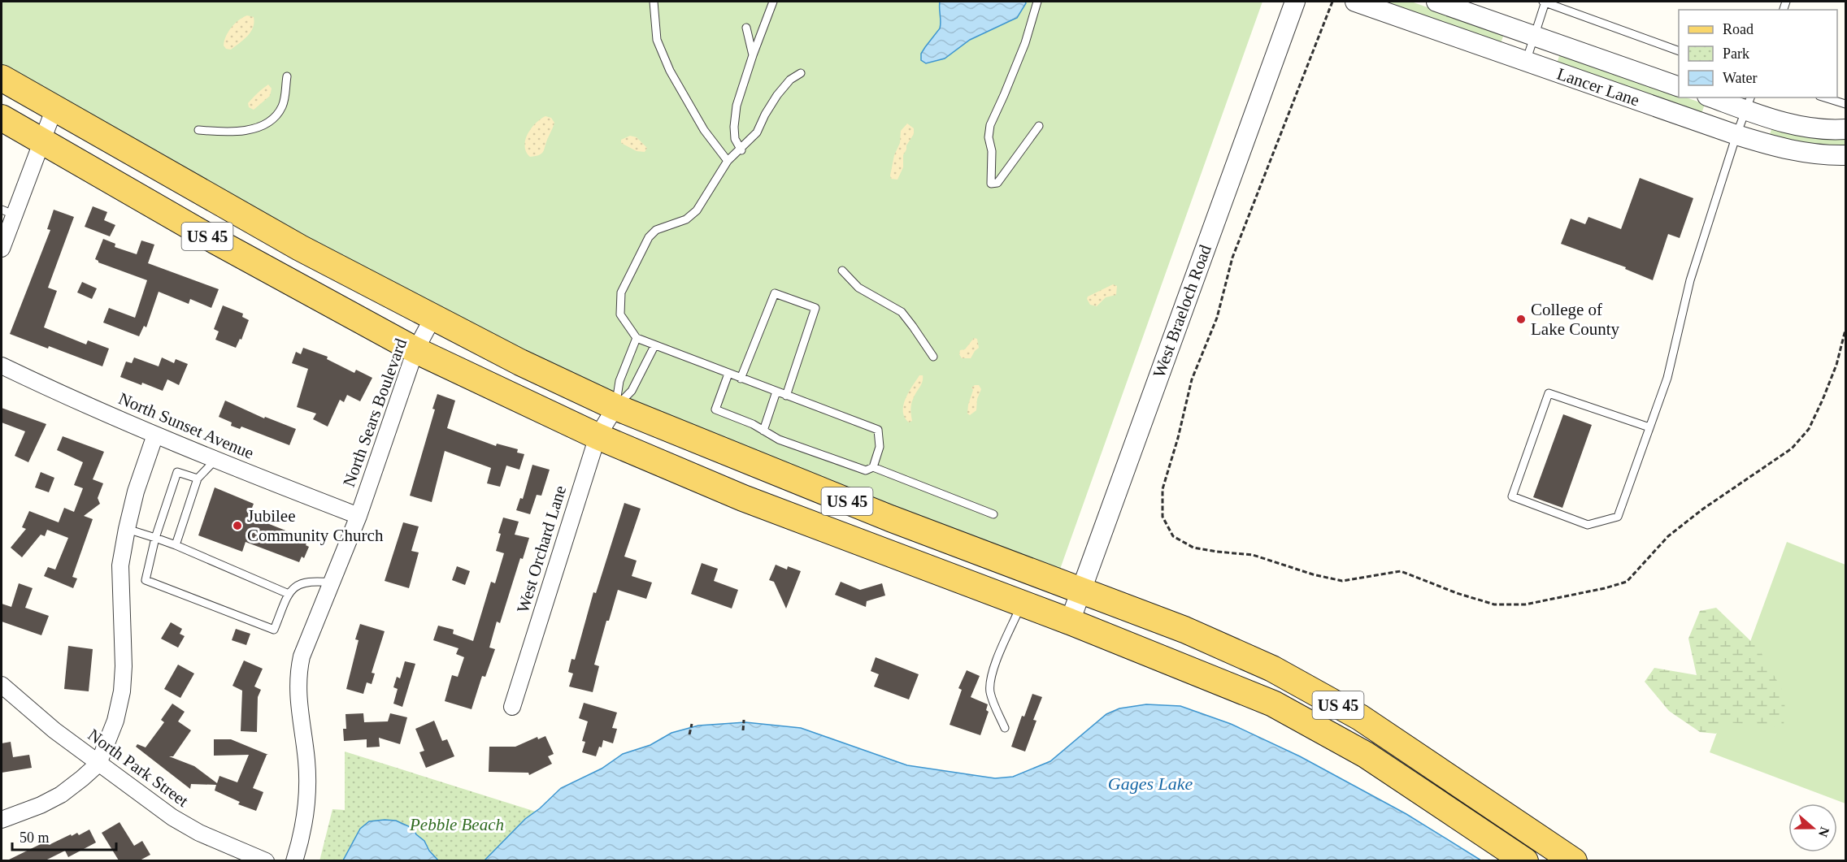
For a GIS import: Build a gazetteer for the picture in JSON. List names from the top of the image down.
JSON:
{
  "streets": {
    "main road": ["US 45"],
    "street": [
      "Lancer Lane",
      "West Braeloch Road",
      "North Sears Boulevard",
      "North Sunset Avenue",
      "West Orchard Lane",
      "North Park Street"
    ]
  },
  "crossings": [
    ["US 45", "West Braeloch Road"],
    ["US 45", "North Sears Boulevard"],
    ["US 45", "West Orchard Lane"],
    ["North Sears Boulevard", "North Sunset Avenue"]
  ],
  "water": ["Gages Lake"],
  "parks": ["Pebble Beach"],
  "places": ["College of Lake County", "Jubilee Community Church"],
  "legend": ["Road", "Park", "Water"],
  "scale_bar": "50 m",
  "north": "right"
}
